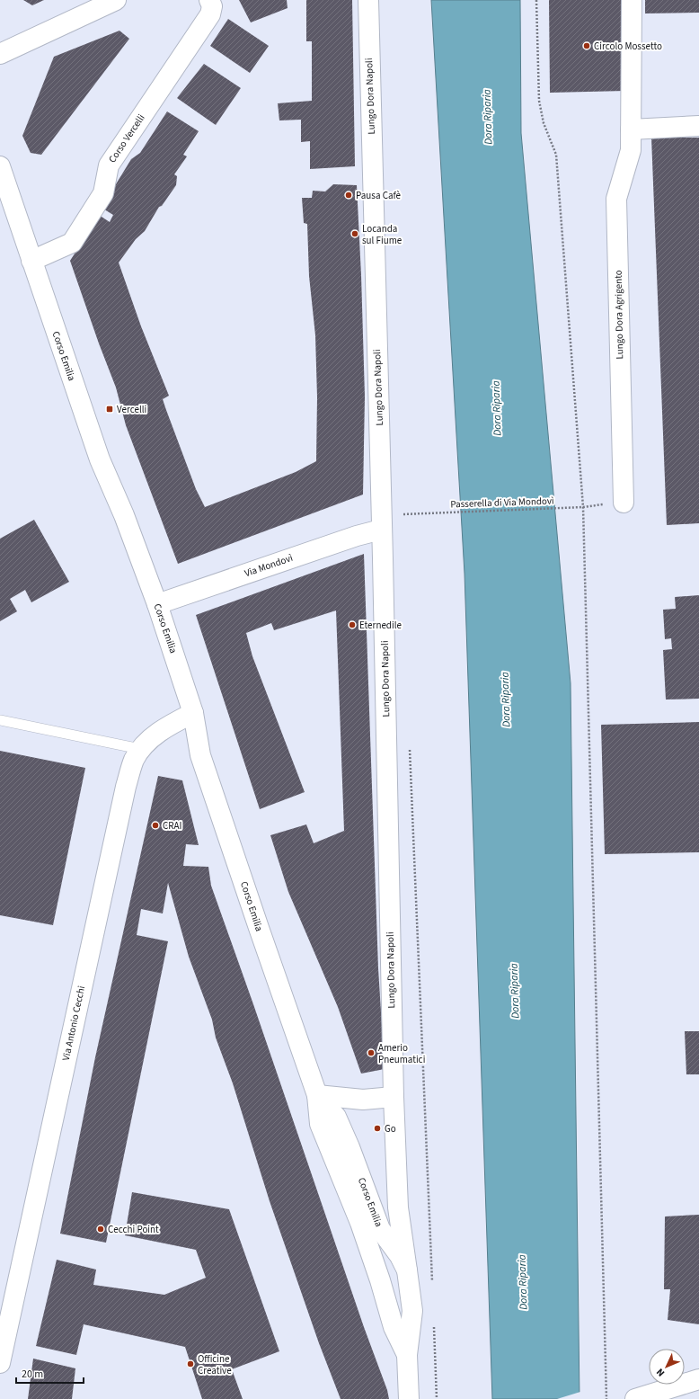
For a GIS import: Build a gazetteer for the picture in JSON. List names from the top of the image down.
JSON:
{
  "streets": {
    "street": [
      "Lungo Dora Napoli",
      "Corso Vercelli",
      "Lungo Dora Agrigento",
      "Corso Emilia",
      "Via Mondovì",
      "Via Antonio Cecchi"
    ],
    "path": ["Passerella di Via Mondovì"]
  },
  "crossings": [
    ["Lungo Dora Napoli", "Corso Emilia"],
    ["Lungo Dora Napoli", "Via Mondovì"],
    ["Corso Vercelli", "Corso Emilia"],
    ["Corso Emilia", "Via Mondovì"],
    ["Corso Emilia", "Via Antonio Cecchi"]
  ],
  "water": ["Dora Riparia"],
  "places": {
    "other": [
      "Circolo Mossetto",
      "Pausa Cafè",
      "Locanda sul Fiume",
      "Eternedile",
      "CRAI",
      "Amerio Pneumatici",
      "Go",
      "Cecchi Point",
      "Officine Creative"
    ],
    "transit": ["Vercelli"]
  },
  "scale_bar": "20 m",
  "north": "bottom left"
}
